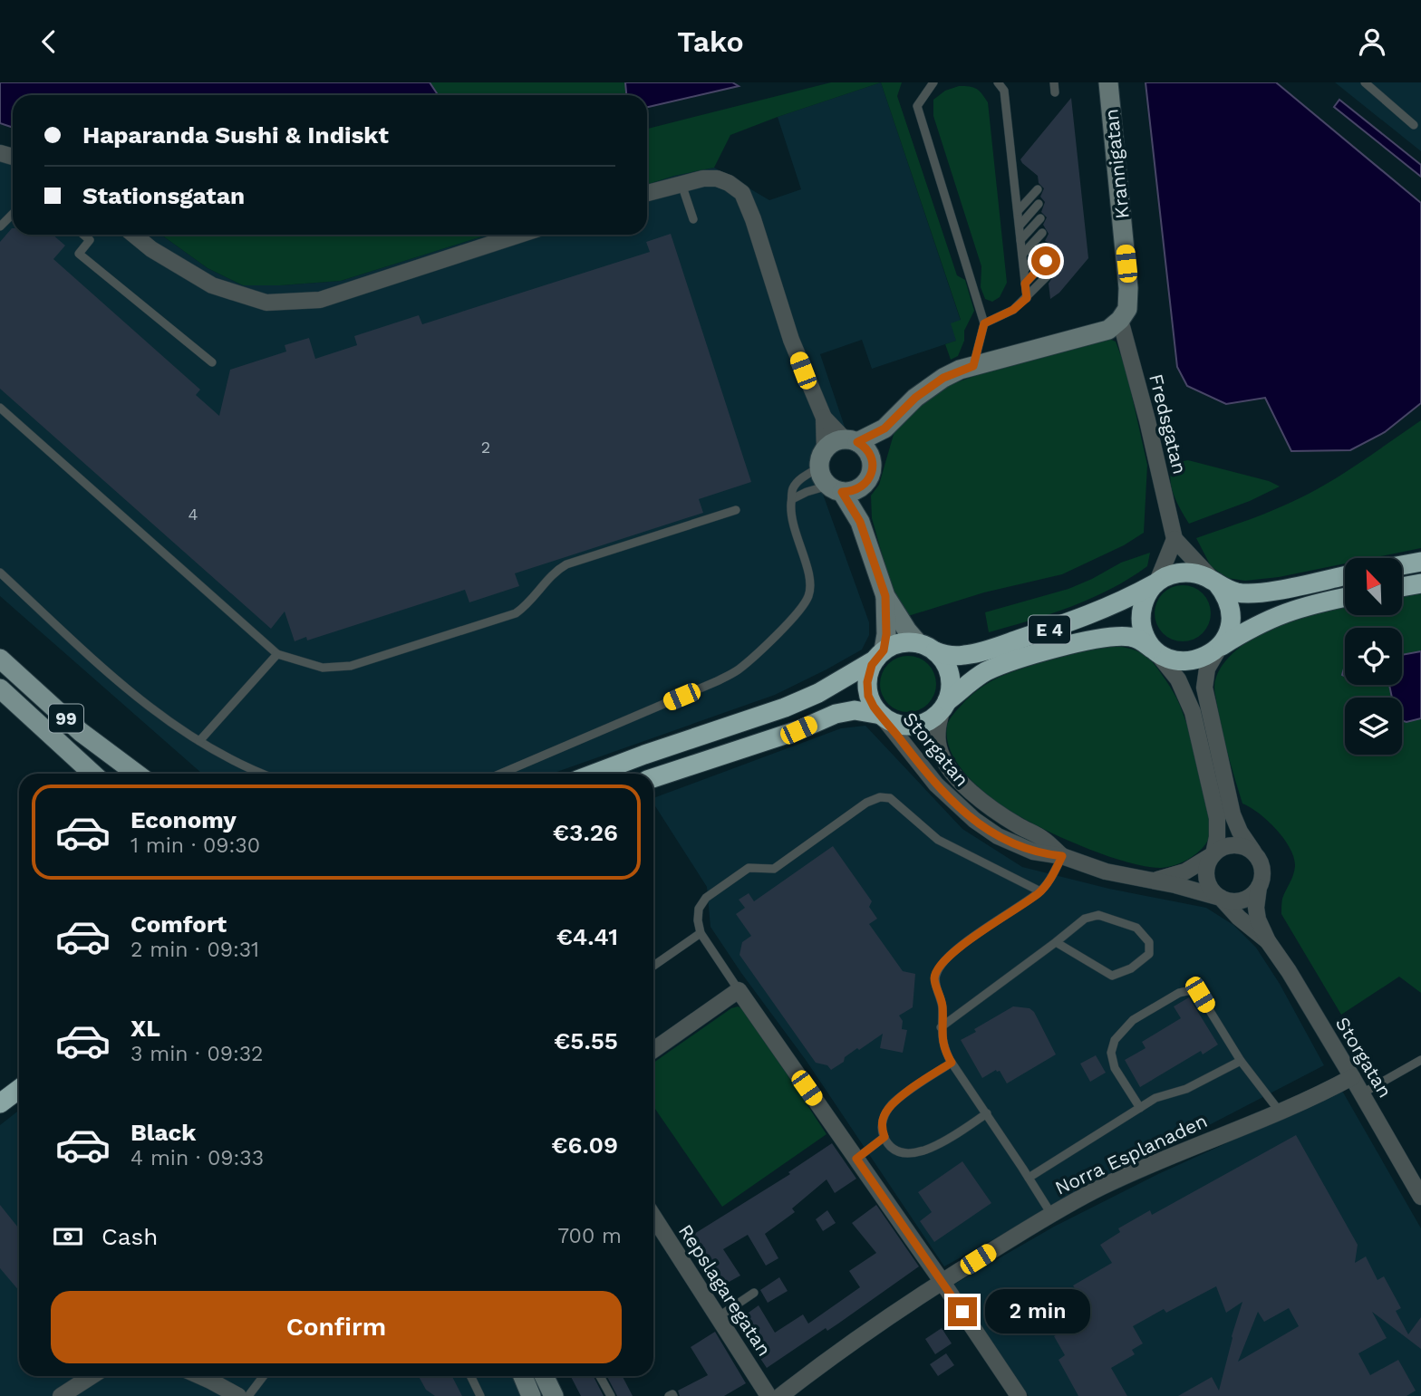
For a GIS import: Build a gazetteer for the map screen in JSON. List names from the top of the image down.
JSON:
{
  "streets": {
    "highway": ["E 4"],
    "main road": ["99"],
    "street": [
      "Krannigatan",
      "Fredsgatan",
      "Storgatan",
      "Norra Esplanaden",
      "Repslagaregatan"
    ]
  },
  "crossings": [
    ["Krannigatan", "Fredsgatan"],
    ["E 4", "Storgatan"],
    ["Storgatan", "Norra Esplanaden"]
  ],
  "house_numbers": ["2", "4"],
  "north": "top left",
  "page": {
    "header": "Tako",
    "banner": ["Haparanda Sushi & Indiskt", "Stationsgatan"],
    "list": [
      {
        "name": "Economy",
        "note": "1 min · 09:30",
        "value": "€3.26"
      },
      {
        "name": "Comfort",
        "note": "2 min · 09:31",
        "value": "€4.41"
      },
      {
        "name": "XL",
        "note": "3 min · 09:32",
        "value": "€5.55"
      },
      {
        "name": "Black",
        "note": "4 min · 09:33",
        "value": "€6.09"
      }
    ],
    "pay": ["Cash", "700 m"],
    "buttons": "Confirm",
    "bubble": "2 min"
  }
}
